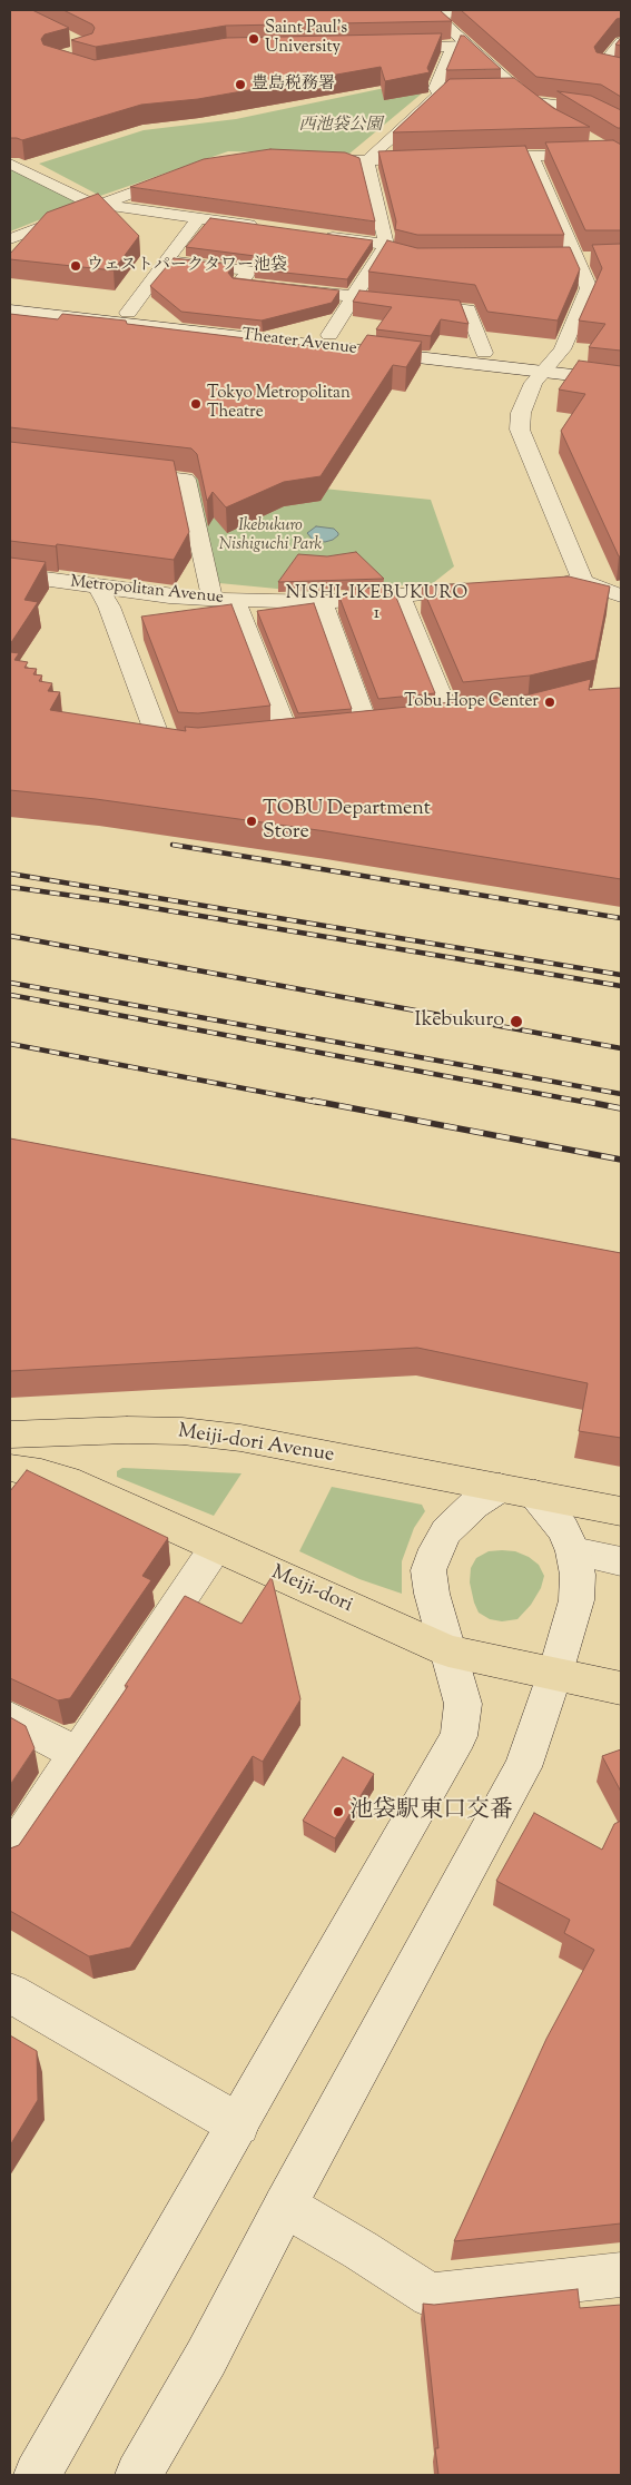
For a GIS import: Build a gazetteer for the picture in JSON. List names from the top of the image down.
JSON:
{
  "streets": {
    "main road": ["Meiji-dori Avenue", "Meiji-dori"],
    "street": ["Theater Avenue", "Metropolitan Avenue"]
  },
  "crossings": [
    ["Meiji-dori Avenue", "Meiji-dori"]
  ],
  "districts": ["NISHI-IKEBUKURO 1"],
  "parks": ["西池袋公園", "Ikebukuro Nishiguchi Park"],
  "places": [
    "Saint Paul's University",
    "豊島税務署",
    "ウェストパークタワー池袋",
    "Tokyo Metropolitan Theatre",
    "Tobu Hope Center",
    "TOBU Department Store",
    "Ikebukuro",
    "池袋駅東口交番"
  ]
}
